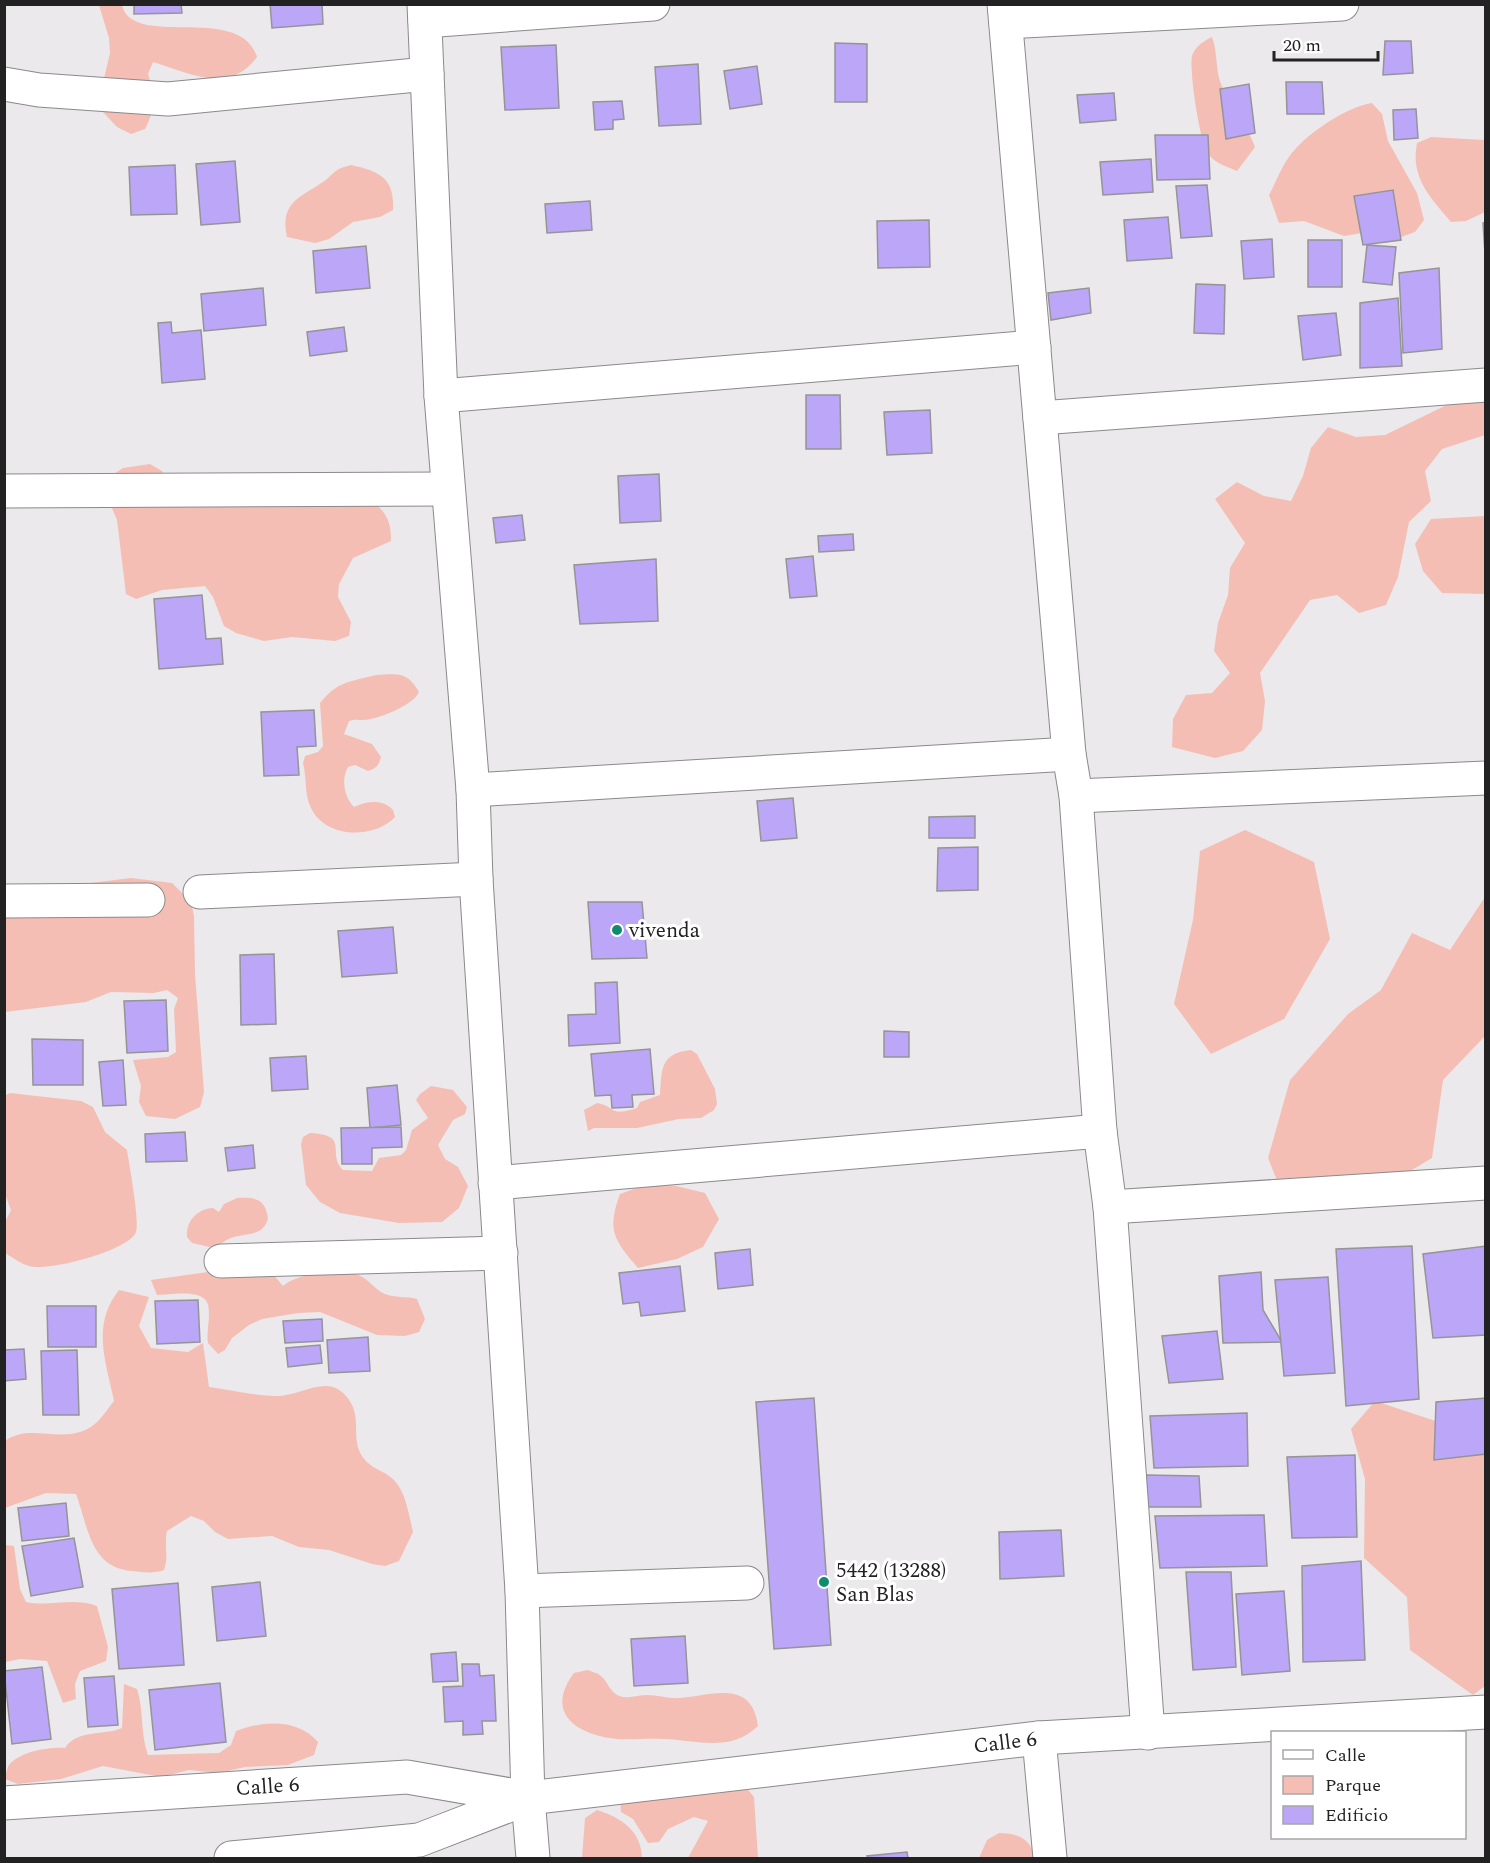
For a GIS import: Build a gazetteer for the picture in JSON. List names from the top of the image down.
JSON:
{
  "streets": {
    "street": ["Calle 6"]
  },
  "places": ["vivenda", "5442 (13288) San Blas"],
  "legend": ["Calle", "Parque", "Edificio"],
  "scale_bar": "20 m"
}
